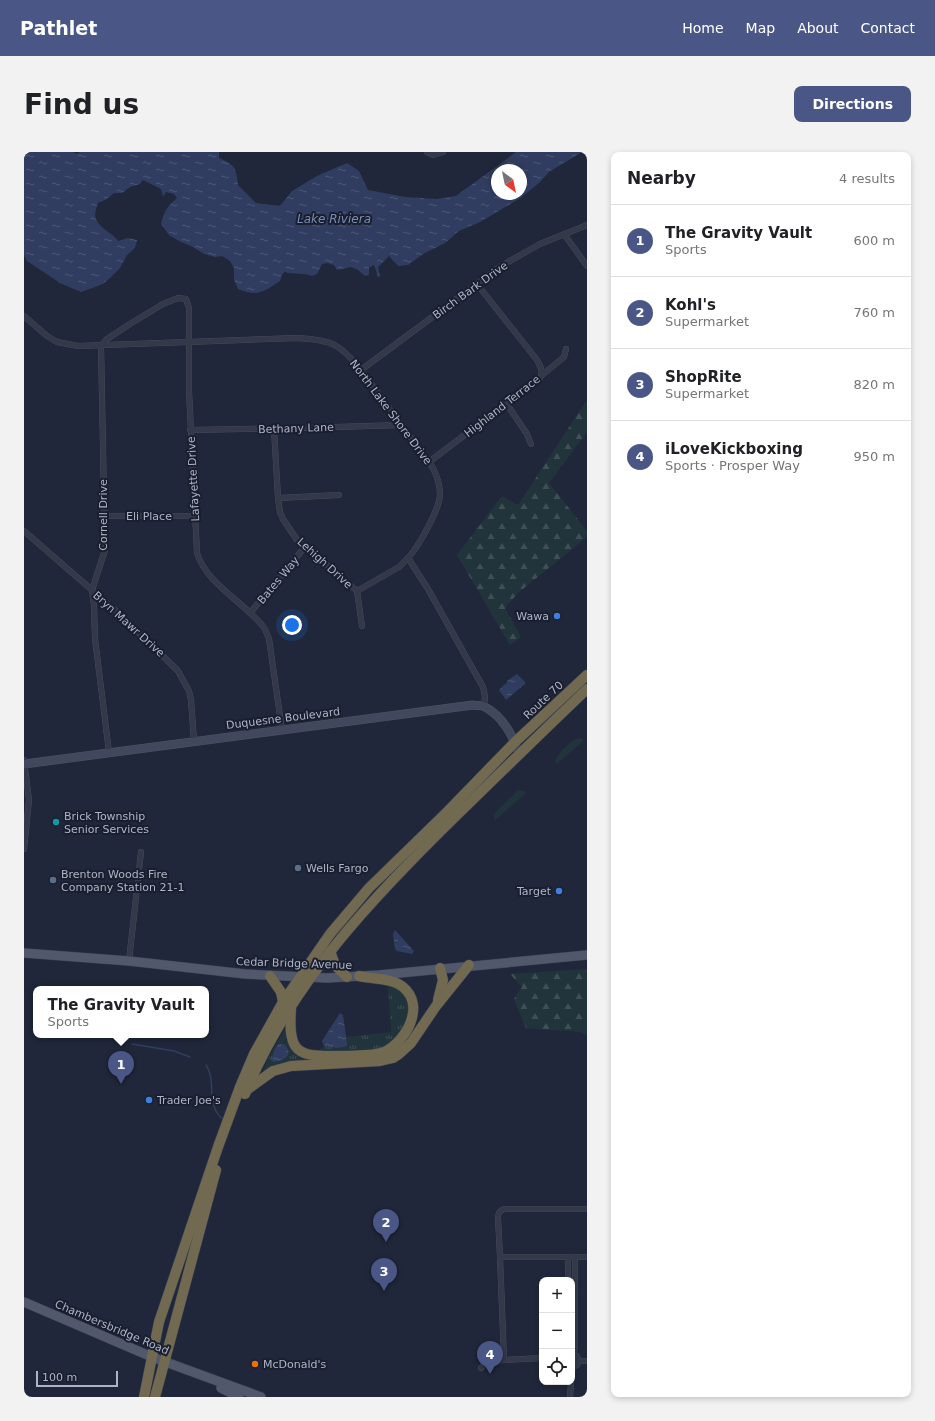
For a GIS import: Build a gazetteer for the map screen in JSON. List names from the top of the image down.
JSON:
{
  "streets": {
    "highway": ["Route 70"],
    "main road": ["Cedar Bridge Avenue", "Chambersbridge Road"],
    "street": [
      "Birch Bark Drive",
      "Highland Terrace",
      "North Lake Shore Drive",
      "Bethany Lane",
      "Lafayette Drive",
      "Cornell Drive",
      "Eli Place",
      "Lehigh Drive",
      "Bates Way",
      "Bryn Mawr Drive",
      "Duquesne Boulevard"
    ]
  },
  "crossings": [
    ["Birch Bark Drive", "Highland Terrace"],
    ["Birch Bark Drive", "North Lake Shore Drive"],
    ["Highland Terrace", "North Lake Shore Drive"],
    ["North Lake Shore Drive", "Bethany Lane"],
    ["North Lake Shore Drive", "Lafayette Drive"],
    ["North Lake Shore Drive", "Cornell Drive"],
    ["North Lake Shore Drive", "Lehigh Drive"],
    ["Bethany Lane", "Lafayette Drive"],
    ["Bethany Lane", "Lehigh Drive"],
    ["Lafayette Drive", "Cornell Drive"],
    ["Lafayette Drive", "Eli Place"],
    ["Lafayette Drive", "Bates Way"],
    ["Lafayette Drive", "Duquesne Boulevard"],
    ["Cornell Drive", "Eli Place"],
    ["Cornell Drive", "Bryn Mawr Drive"],
    ["Cornell Drive", "Duquesne Boulevard"],
    ["Lehigh Drive", "Bates Way"],
    ["Bryn Mawr Drive", "Duquesne Boulevard"],
    ["Route 70", "Cedar Bridge Avenue"]
  ],
  "water": ["Lake Riviera"],
  "places": [
    "Wawa",
    "Brick Township Senior Services",
    "Wells Fargo",
    "Brenton Woods Fire Company Station 21-1",
    "Target",
    "Trader Joe's",
    "McDonald's"
  ],
  "scale_bar": "100 m",
  "north": "bottom right",
  "page": {
    "header": "Pathlet",
    "nav": [
      "Home",
      "Map",
      "About",
      "Contact"
    ],
    "buttons": "Directions",
    "title": "Find us",
    "heading": ["Nearby", "4 results"],
    "list": [
      {
        "mark": "1",
        "name": "The Gravity Vault",
        "note": "Sports",
        "value": "600 m"
      },
      {
        "mark": "2",
        "name": "Kohl's",
        "note": "Supermarket",
        "value": "760 m"
      },
      {
        "mark": "3",
        "name": "ShopRite",
        "note": "Supermarket",
        "value": "820 m"
      },
      {
        "mark": "4",
        "name": "iLoveKickboxing",
        "note": "Sports · Prosper Way",
        "value": "950 m"
      }
    ],
    "popup": ["The Gravity Vault", "Sports"],
    "pins": [
      "1",
      "2",
      "3",
      "4"
    ],
    "map_buttons": ["+", "−"],
    "scale": "100 m"
  }
}
